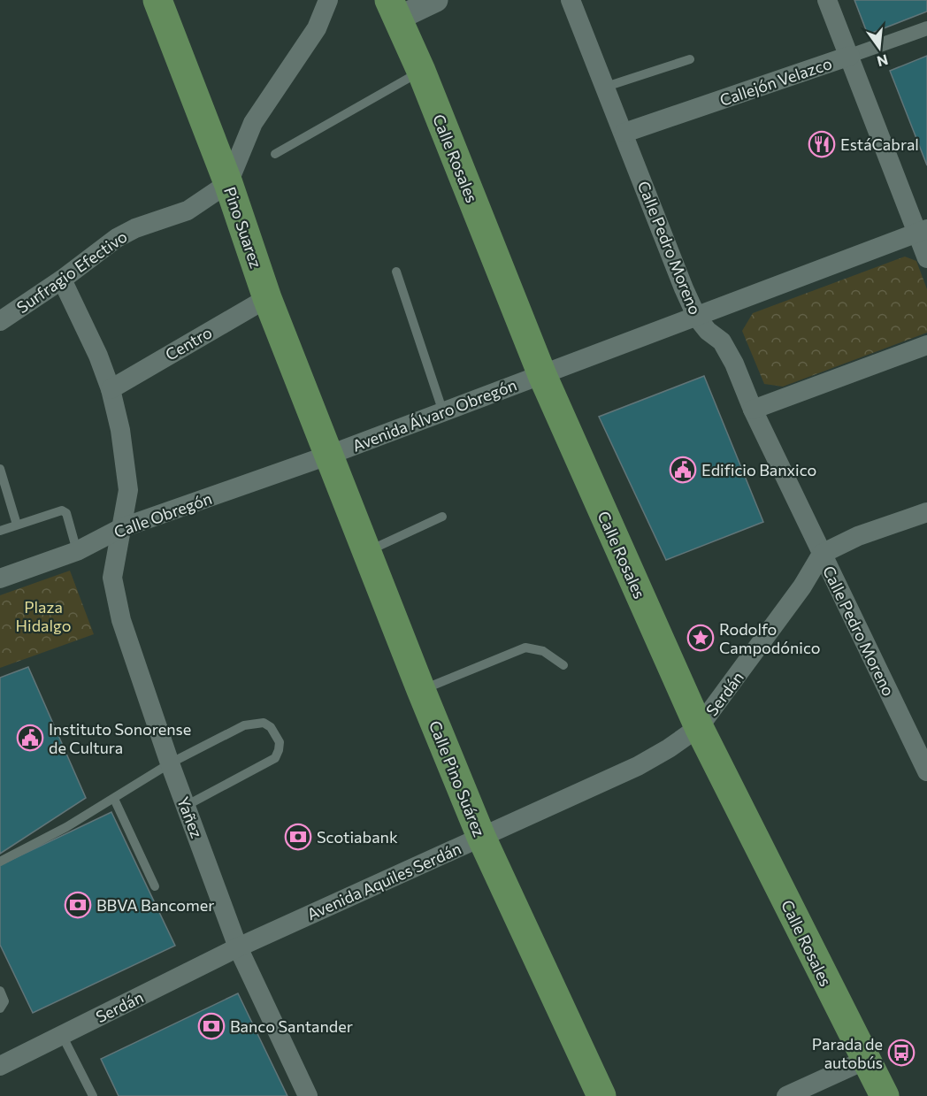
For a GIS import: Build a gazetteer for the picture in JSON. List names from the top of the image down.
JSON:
{
  "streets": {
    "main road": ["Calle Rosales", "Pino Suarez", "Calle Pino Suárez"],
    "street": [
      "Callejón Velazco",
      "Calle Pedro Moreno",
      "Surfragio Efectivo",
      "Centro",
      "Avenida Álvaro Obregón",
      "Calle Obregón",
      "Serdán",
      "Yañez",
      "Avenida Aquiles Serdán"
    ]
  },
  "crossings": [
    ["Callejón Velazco", "Calle Pedro Moreno"],
    ["Calle Rosales", "Avenida Álvaro Obregón"],
    ["Calle Rosales", "Serdán"],
    ["Calle Rosales", "Avenida Aquiles Serdán"],
    ["Pino Suarez", "Surfragio Efectivo"],
    ["Pino Suarez", "Centro"],
    ["Pino Suarez", "Avenida Álvaro Obregón"],
    ["Pino Suarez", "Calle Obregón"],
    ["Pino Suarez", "Calle Pino Suárez"],
    ["Calle Pedro Moreno", "Avenida Álvaro Obregón"],
    ["Calle Pedro Moreno", "Serdán"],
    ["Surfragio Efectivo", "Yañez"],
    ["Centro", "Yañez"],
    ["Avenida Álvaro Obregón", "Calle Obregón"],
    ["Avenida Álvaro Obregón", "Calle Pino Suárez"],
    ["Calle Obregón", "Calle Pino Suárez"],
    ["Calle Obregón", "Yañez"],
    ["Serdán", "Yañez"],
    ["Serdán", "Avenida Aquiles Serdán"],
    ["Calle Pino Suárez", "Avenida Aquiles Serdán"],
    ["Yañez", "Avenida Aquiles Serdán"]
  ],
  "parks": ["Plaza Hidalgo"],
  "places": {
    "restaurant": ["EstáCabral"],
    "public building": ["Edificio Banxico", "Instituto Sonorense de Cultura"],
    "place": ["Rodolfo Campodónico"],
    "bank": ["Scotiabank", "BBVA Bancomer", "Banco Santander"],
    "bus stop": ["Parada de autobús"]
  },
  "north": "bottom"
}
